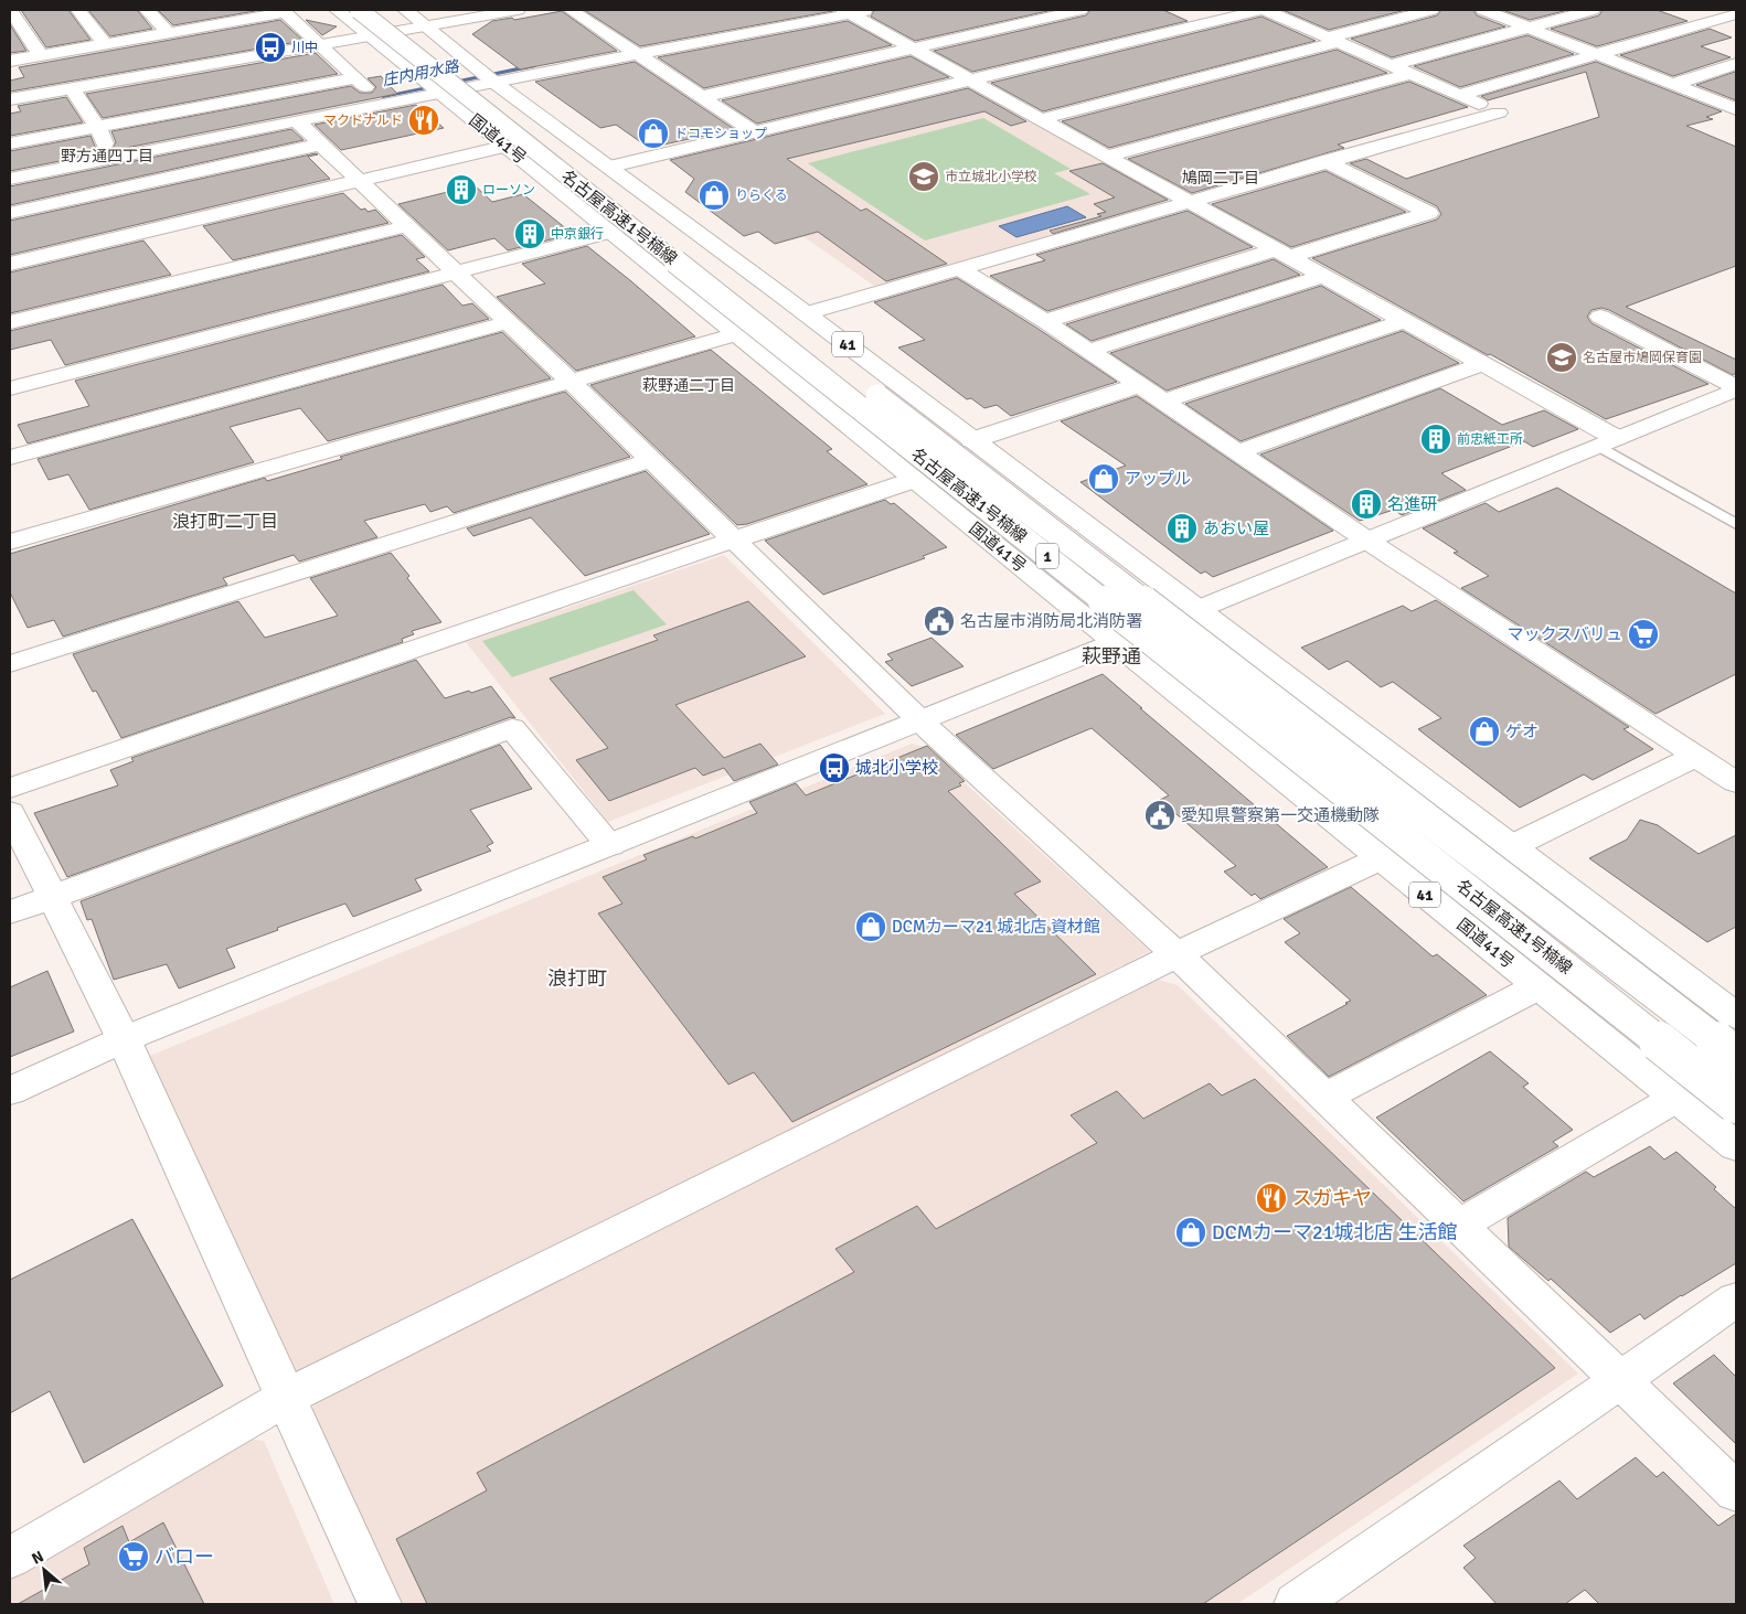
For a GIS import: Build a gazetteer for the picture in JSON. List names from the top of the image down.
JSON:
{
  "streets": {
    "main road": [
      "国道41号",
      "名古屋高速1号楠線",
      "41",
      "1"
    ]
  },
  "districts": [
    "野方通四丁目",
    "鳩岡二丁目",
    "萩野通二丁目",
    "浪打町二丁目",
    "萩野通",
    "浪打町"
  ],
  "water": ["庄内用水路"],
  "places": {
    "bus stop": ["川中", "城北小学校"],
    "restaurant": ["マクドナルド", "スガキヤ"],
    "shop": [
      "ドコモショップ",
      "りらくる",
      "アップル",
      "ゲオ",
      "DCMカーマ21 城北店 資材館",
      "DCMカーマ21城北店 生活館"
    ],
    "school or university": ["市立城北小学校", "名古屋市鳩岡保育園"],
    "building": [
      "ローソン",
      "中京銀行",
      "前忠紙工所",
      "名進研",
      "あおい屋"
    ],
    "public building": ["名古屋市消防局北消防署", "愛知県警察第一交通機動隊"],
    "supermarket": ["マックスバリュ", "バロー"]
  },
  "north": "top left"
}
